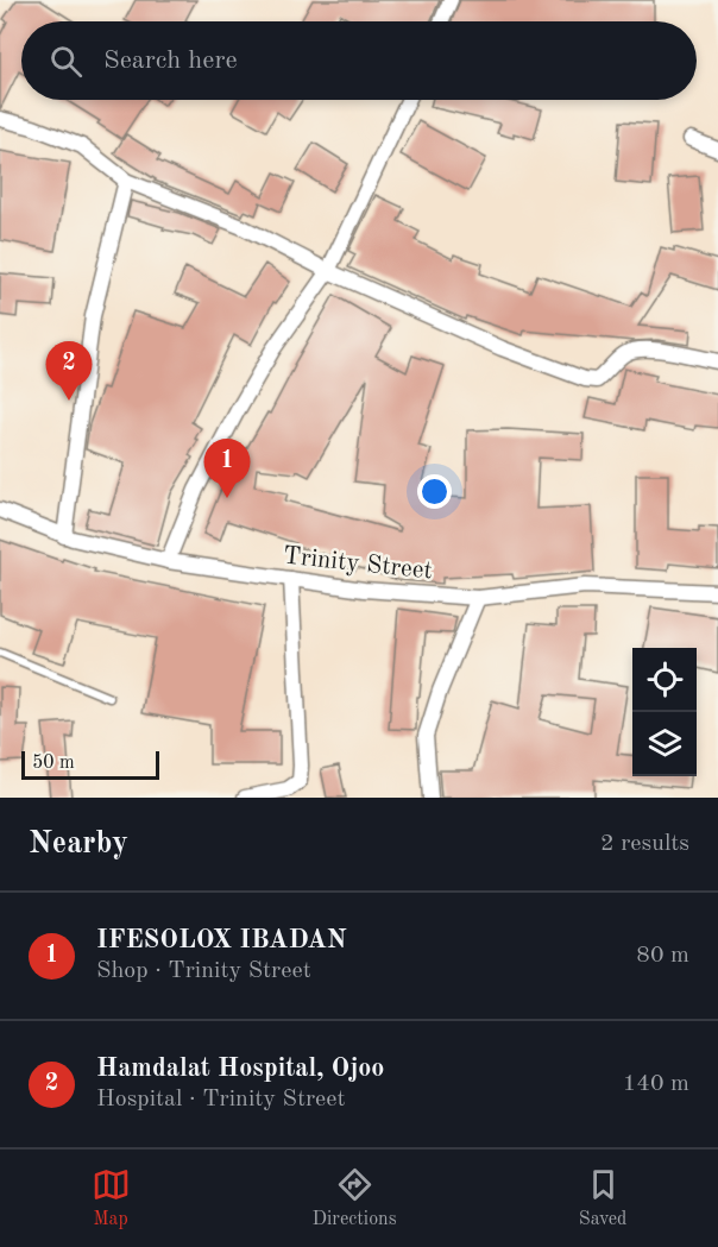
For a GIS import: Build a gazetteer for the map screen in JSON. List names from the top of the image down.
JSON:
{
  "streets": {
    "street": ["Trinity Street"]
  },
  "scale_bar": "50 m",
  "page": {
    "search": "Search here",
    "pins": ["2", "1"],
    "scale": "50 m",
    "heading": ["Nearby", "2 results"],
    "list": [
      {
        "mark": "1",
        "name": "IFESOLOX IBADAN",
        "note": "Shop · Trinity Street",
        "value": "80 m"
      },
      {
        "mark": "2",
        "name": "Hamdalat Hospital, Ojoo",
        "note": "Hospital · Trinity Street",
        "value": "140 m"
      }
    ],
    "nav": ["Map", "Directions", "Saved"]
  }
}
